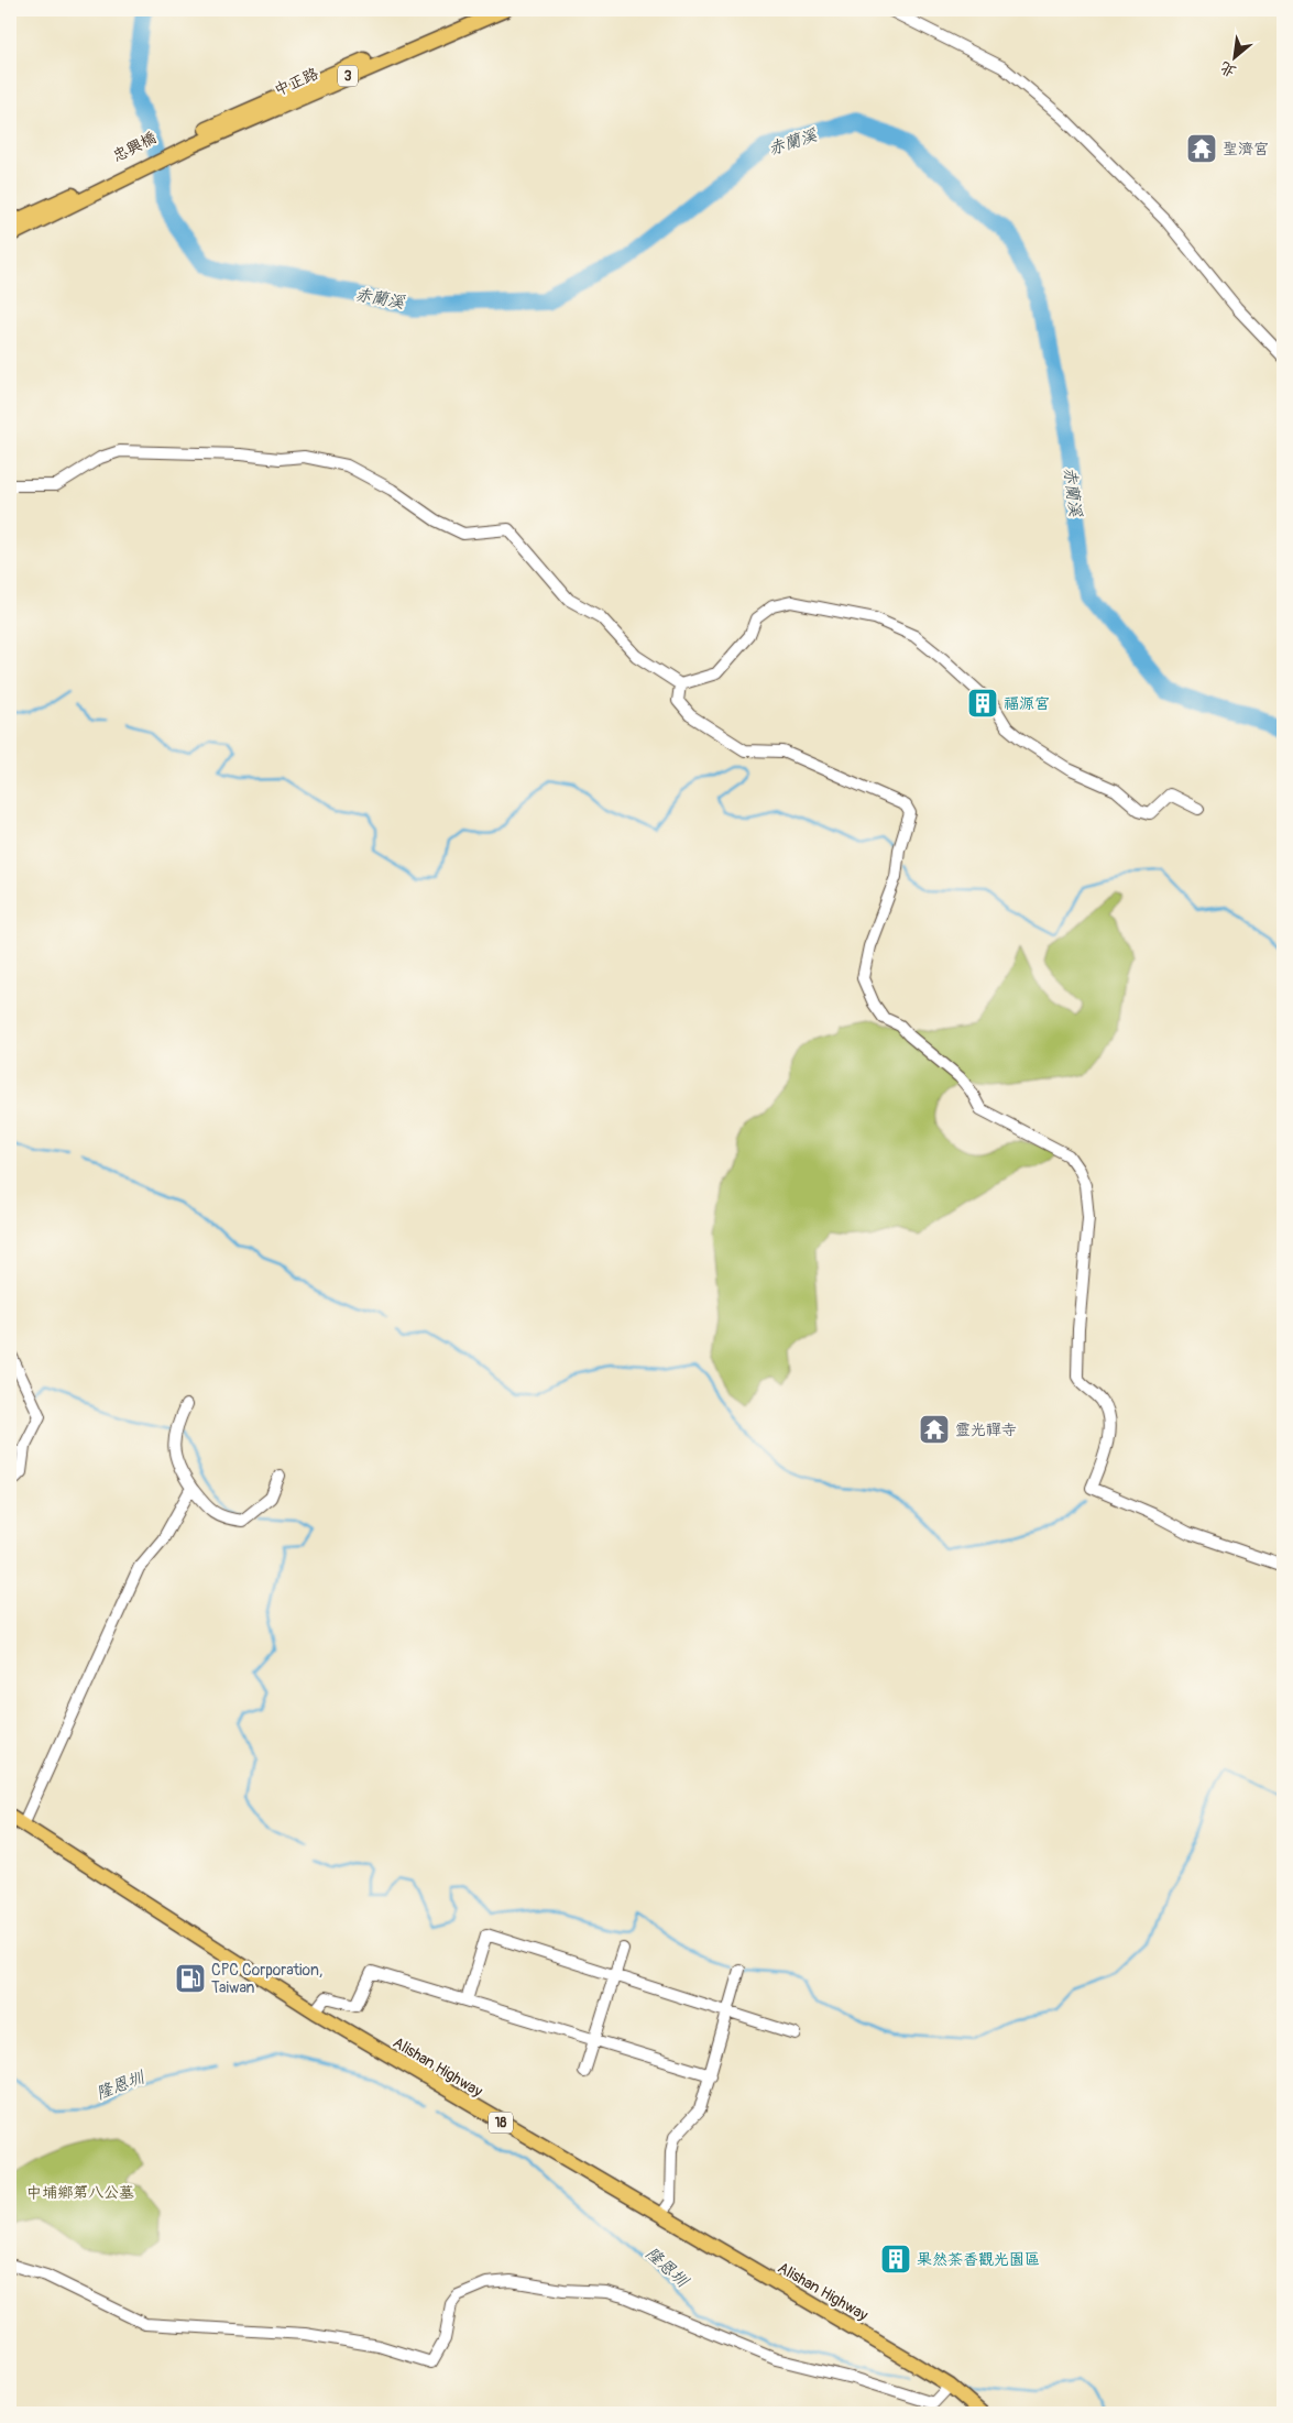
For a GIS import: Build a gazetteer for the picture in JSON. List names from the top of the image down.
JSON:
{
  "streets": {
    "main road": [
      "3",
      "中正路",
      "忠興橋",
      "Alishan Highway",
      "18"
    ]
  },
  "crossings": [
    ["3", "忠興橋"],
    ["中正路", "忠興橋"],
    ["Alishan Highway", "18"]
  ],
  "water": ["赤蘭溪", "隆恩圳"],
  "parks": ["中埔鄉第八公墓"],
  "places": {
    "temple": ["聖濟宮", "靈光禪寺"],
    "building": ["福源宮", "果然茶香觀光園區"],
    "fuel station": ["CPC Corporation, Taiwan"]
  },
  "north": "bottom left"
}
